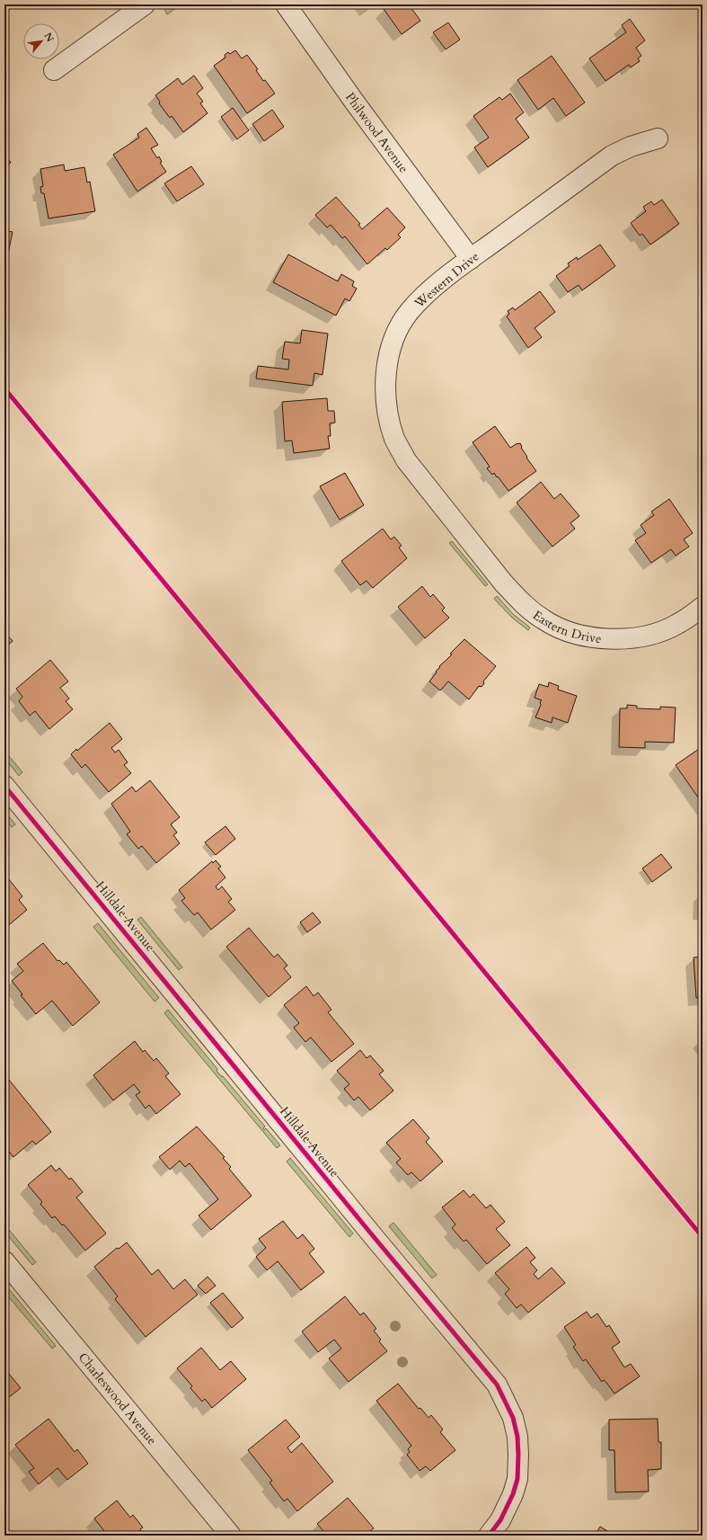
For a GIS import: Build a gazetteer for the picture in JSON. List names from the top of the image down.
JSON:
{
  "streets": {
    "street": [
      "Philwood Avenue",
      "Western Drive",
      "Eastern Drive",
      "Hilldale Avenue",
      "Charleswood Avenue"
    ]
  },
  "crossings": [
    ["Philwood Avenue", "Western Drive"],
    ["Western Drive", "Eastern Drive"]
  ],
  "north": "top right"
}
